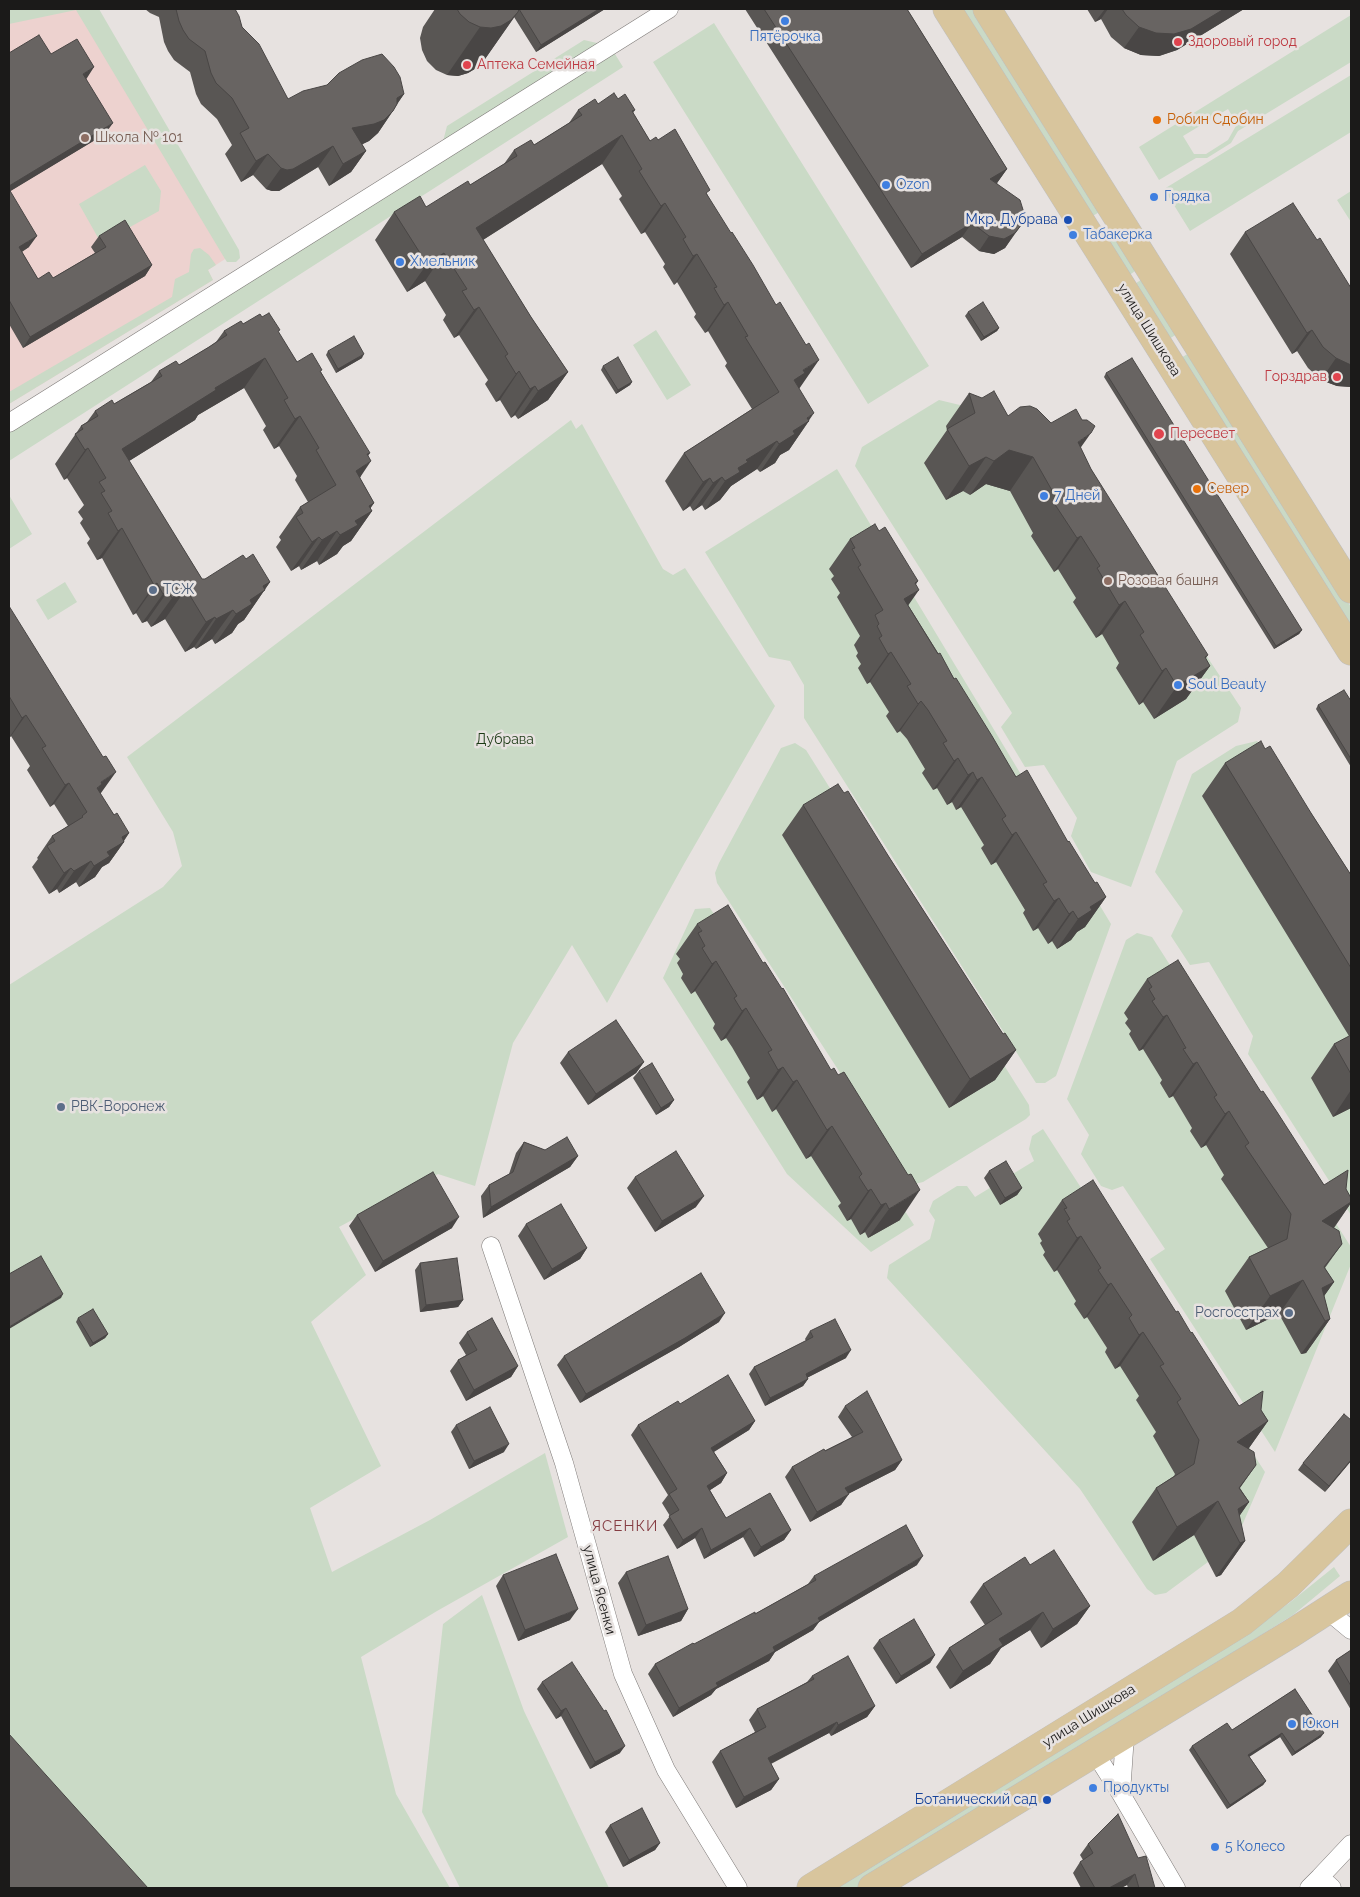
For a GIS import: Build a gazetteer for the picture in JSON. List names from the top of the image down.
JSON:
{
  "streets": {
    "main road": ["улица Шишкова"],
    "street": ["улица Ясенки"]
  },
  "districts": ["ЯСЕНКИ"],
  "parks": ["Дубрава"],
  "places": [
    "Пятёрочка",
    "Здоровый город",
    "Аптека Семейная",
    "Робин Сдобин",
    "Школа № 101",
    "Ozon",
    "Грядка",
    "Мкр. Дубрава",
    "Табакерка",
    "Хмельник",
    "Горздрав",
    "Пересвет",
    "Север",
    "7 Дней",
    "Розовая башня",
    "ТСЖ",
    "Soul Beauty",
    "РВК-Воронеж",
    "Росгосстрах",
    "Юкон",
    "Продукты",
    "Ботанический сад",
    "5 Колесо"
  ]
}
